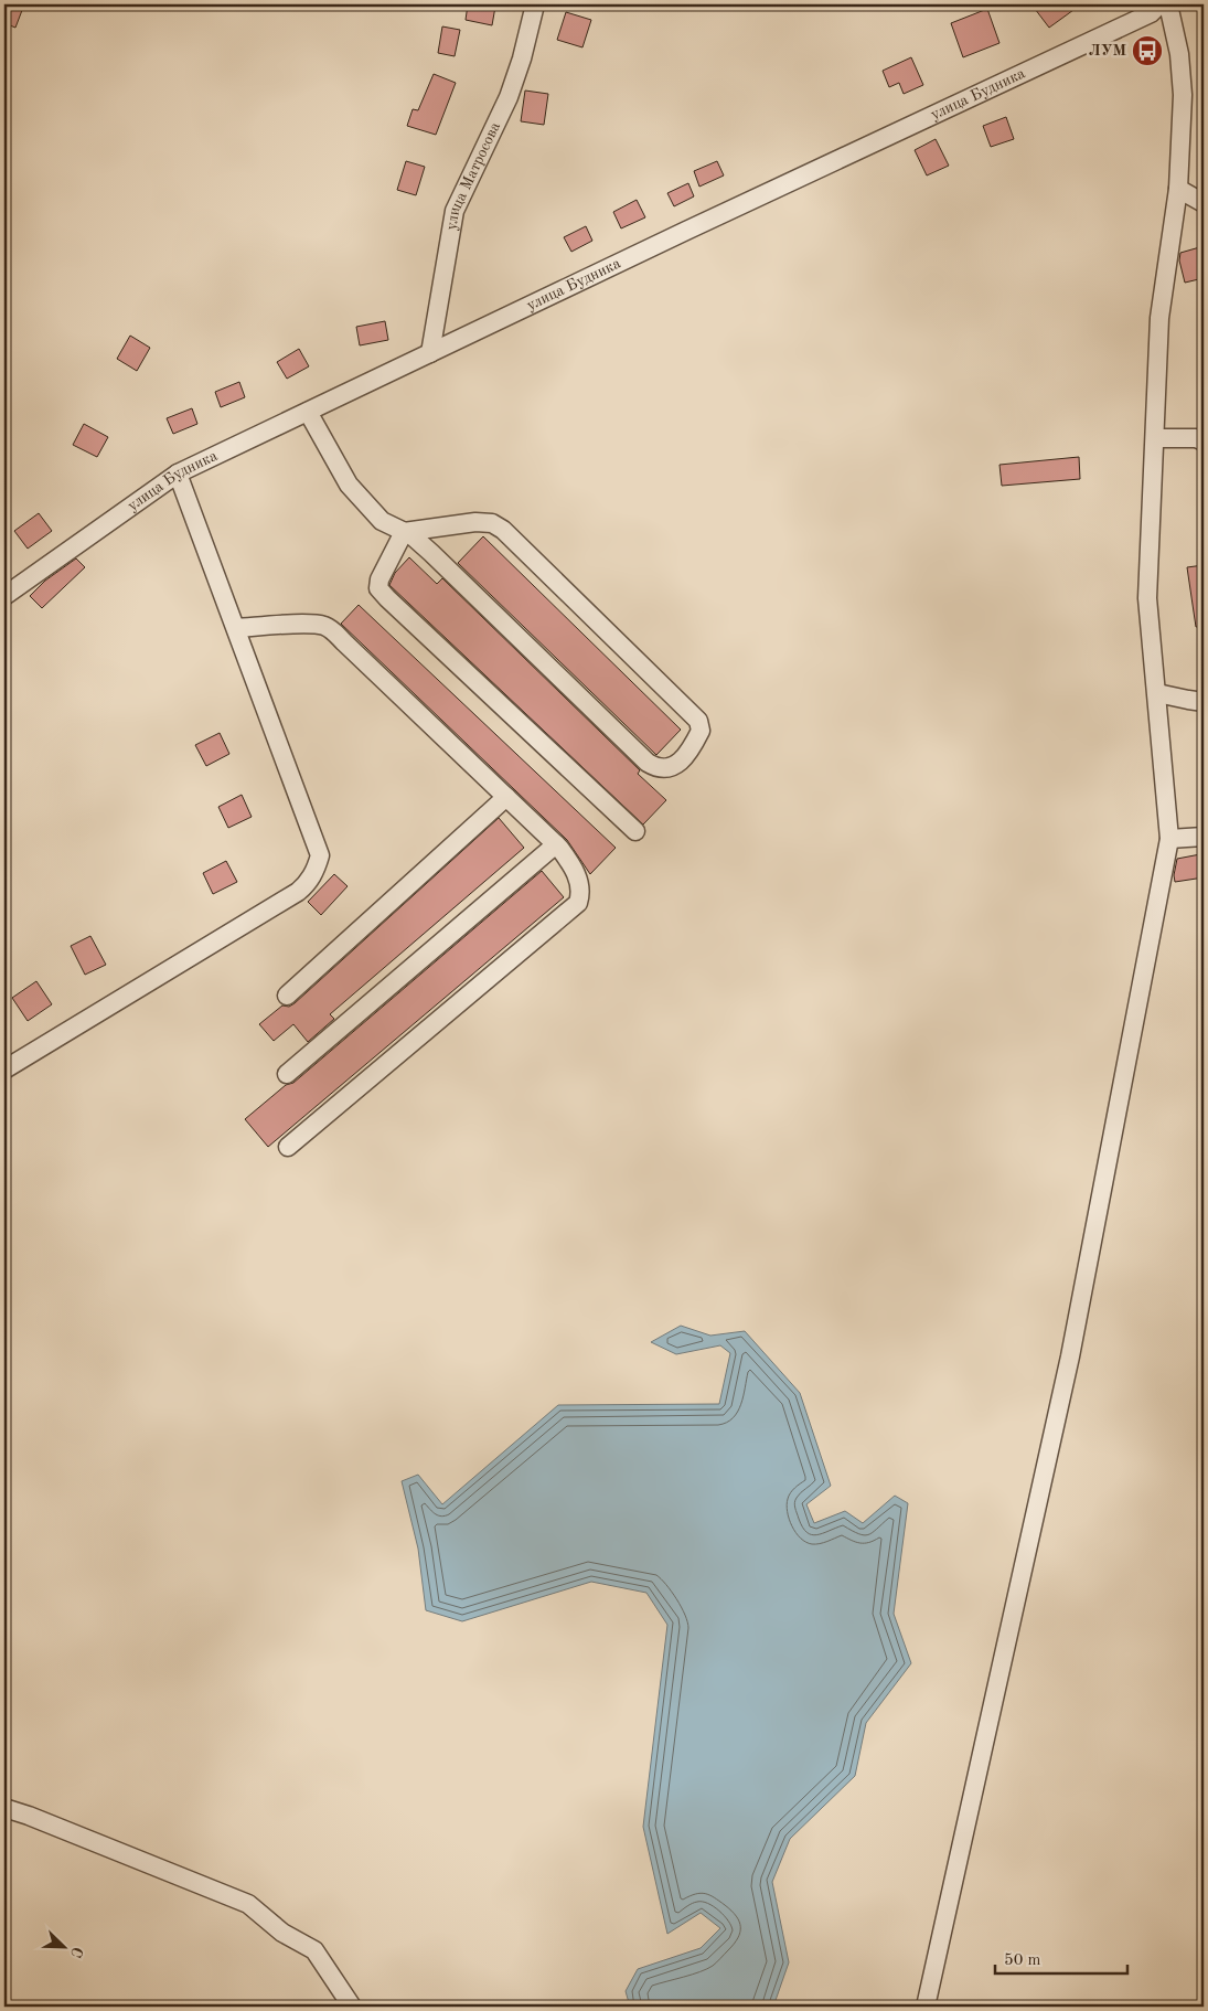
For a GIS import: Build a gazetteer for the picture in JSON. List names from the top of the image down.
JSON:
{
  "streets": {
    "street": ["улица Будника", "улица Матросова"]
  },
  "crossings": [
    ["улица Будника", "улица Матросова"]
  ],
  "places": {
    "bus stop": ["ЛУМ"]
  },
  "scale_bar": "50 m",
  "north": "bottom right"
}
